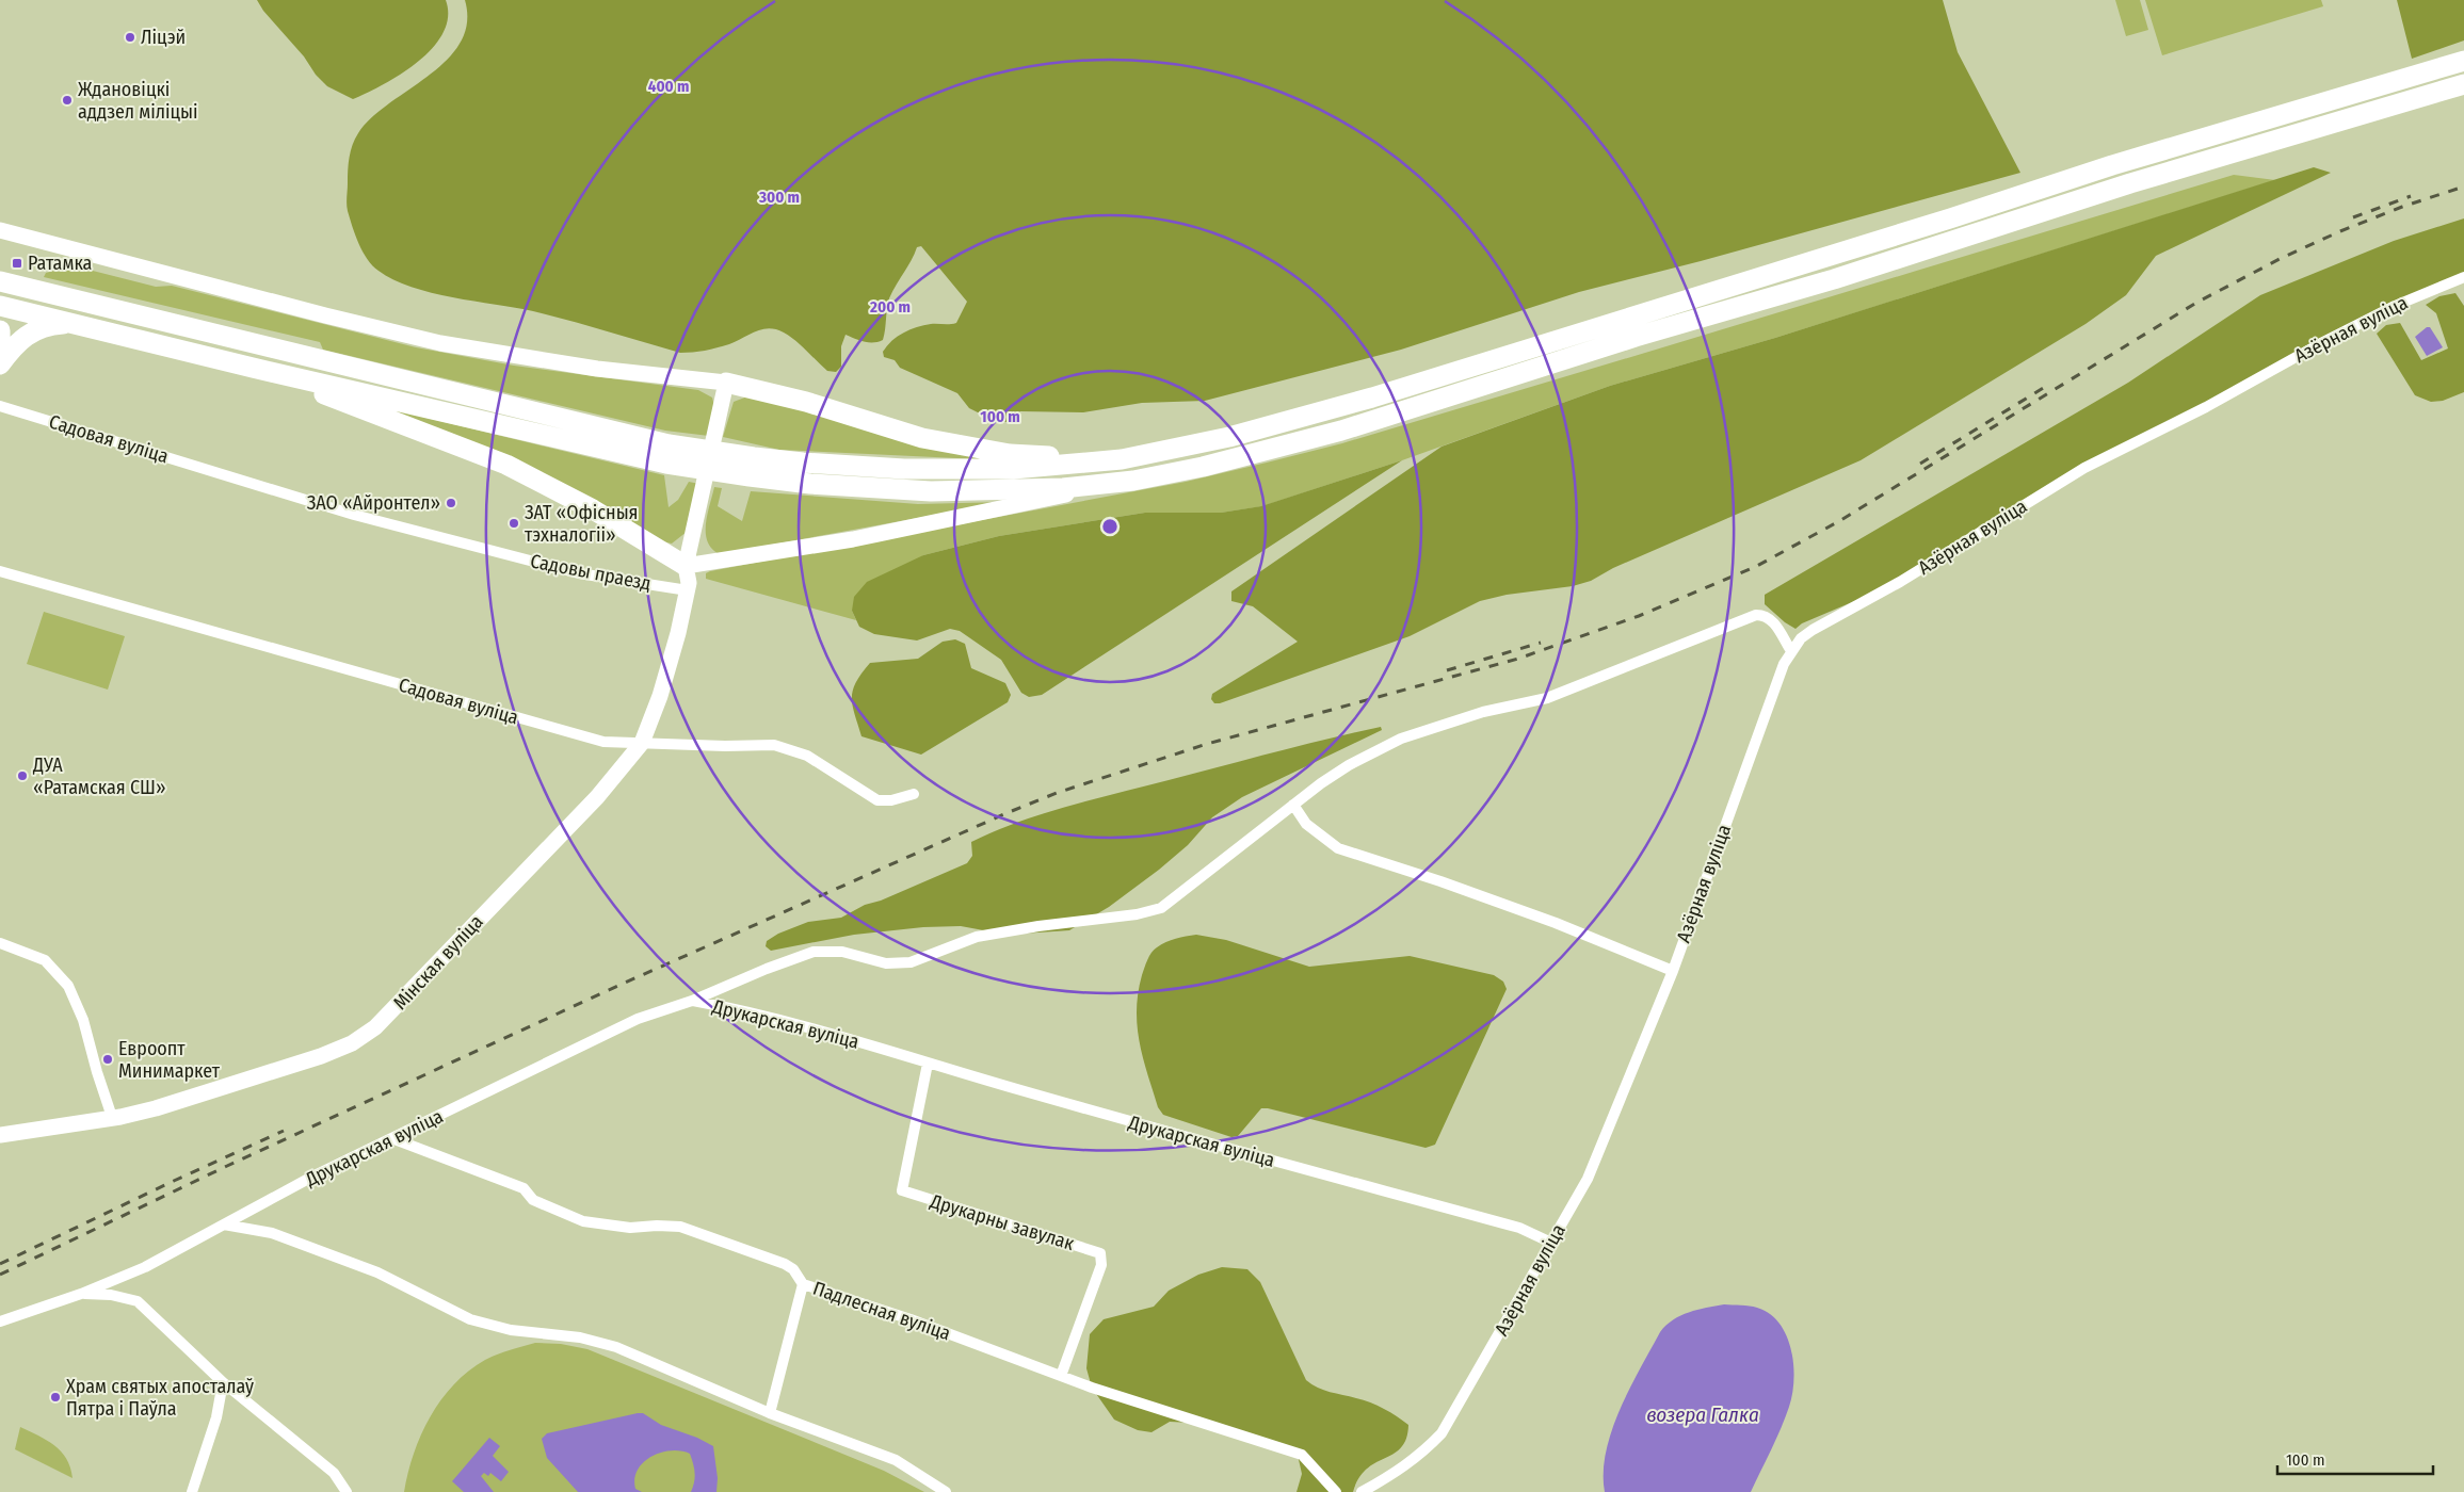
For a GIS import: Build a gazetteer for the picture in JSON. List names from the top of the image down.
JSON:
{
  "streets": {
    "street": [
      "Азёрная вуліца",
      "Садовая вуліца",
      "Садовы праезд",
      "Мінская вуліца",
      "Друкарская вуліца",
      "Друкарны завулак",
      "Падлесная вуліца"
    ]
  },
  "crossings": [
    ["Азёрная вуліца", "Друкарская вуліца"],
    ["Садовая вуліца", "Садовы праезд"],
    ["Садовая вуліца", "Мінская вуліца"],
    ["Садовы праезд", "Мінская вуліца"],
    ["Друкарская вуліца", "Друкарны завулак"],
    ["Друкарская вуліца", "Падлесная вуліца"],
    ["Друкарны завулак", "Падлесная вуліца"]
  ],
  "water": ["возера Галка"],
  "places": {
    "other": [
      "Ліцэй",
      "Ждановіцкі аддзел міліцыі",
      "ЗАО «Айронтел»",
      "ЗАТ «Офісныя тэхналогіі»",
      "ДУА «Ратамская СШ»",
      "Евроопт Минимаркет",
      "Храм святых апосталаў Пятра і Паўла"
    ],
    "transit": ["Ратамка"]
  },
  "scale_bar": "100 m",
  "rings": [
    "400 m",
    "300 m",
    "200 m",
    "100 m"
  ]
}
